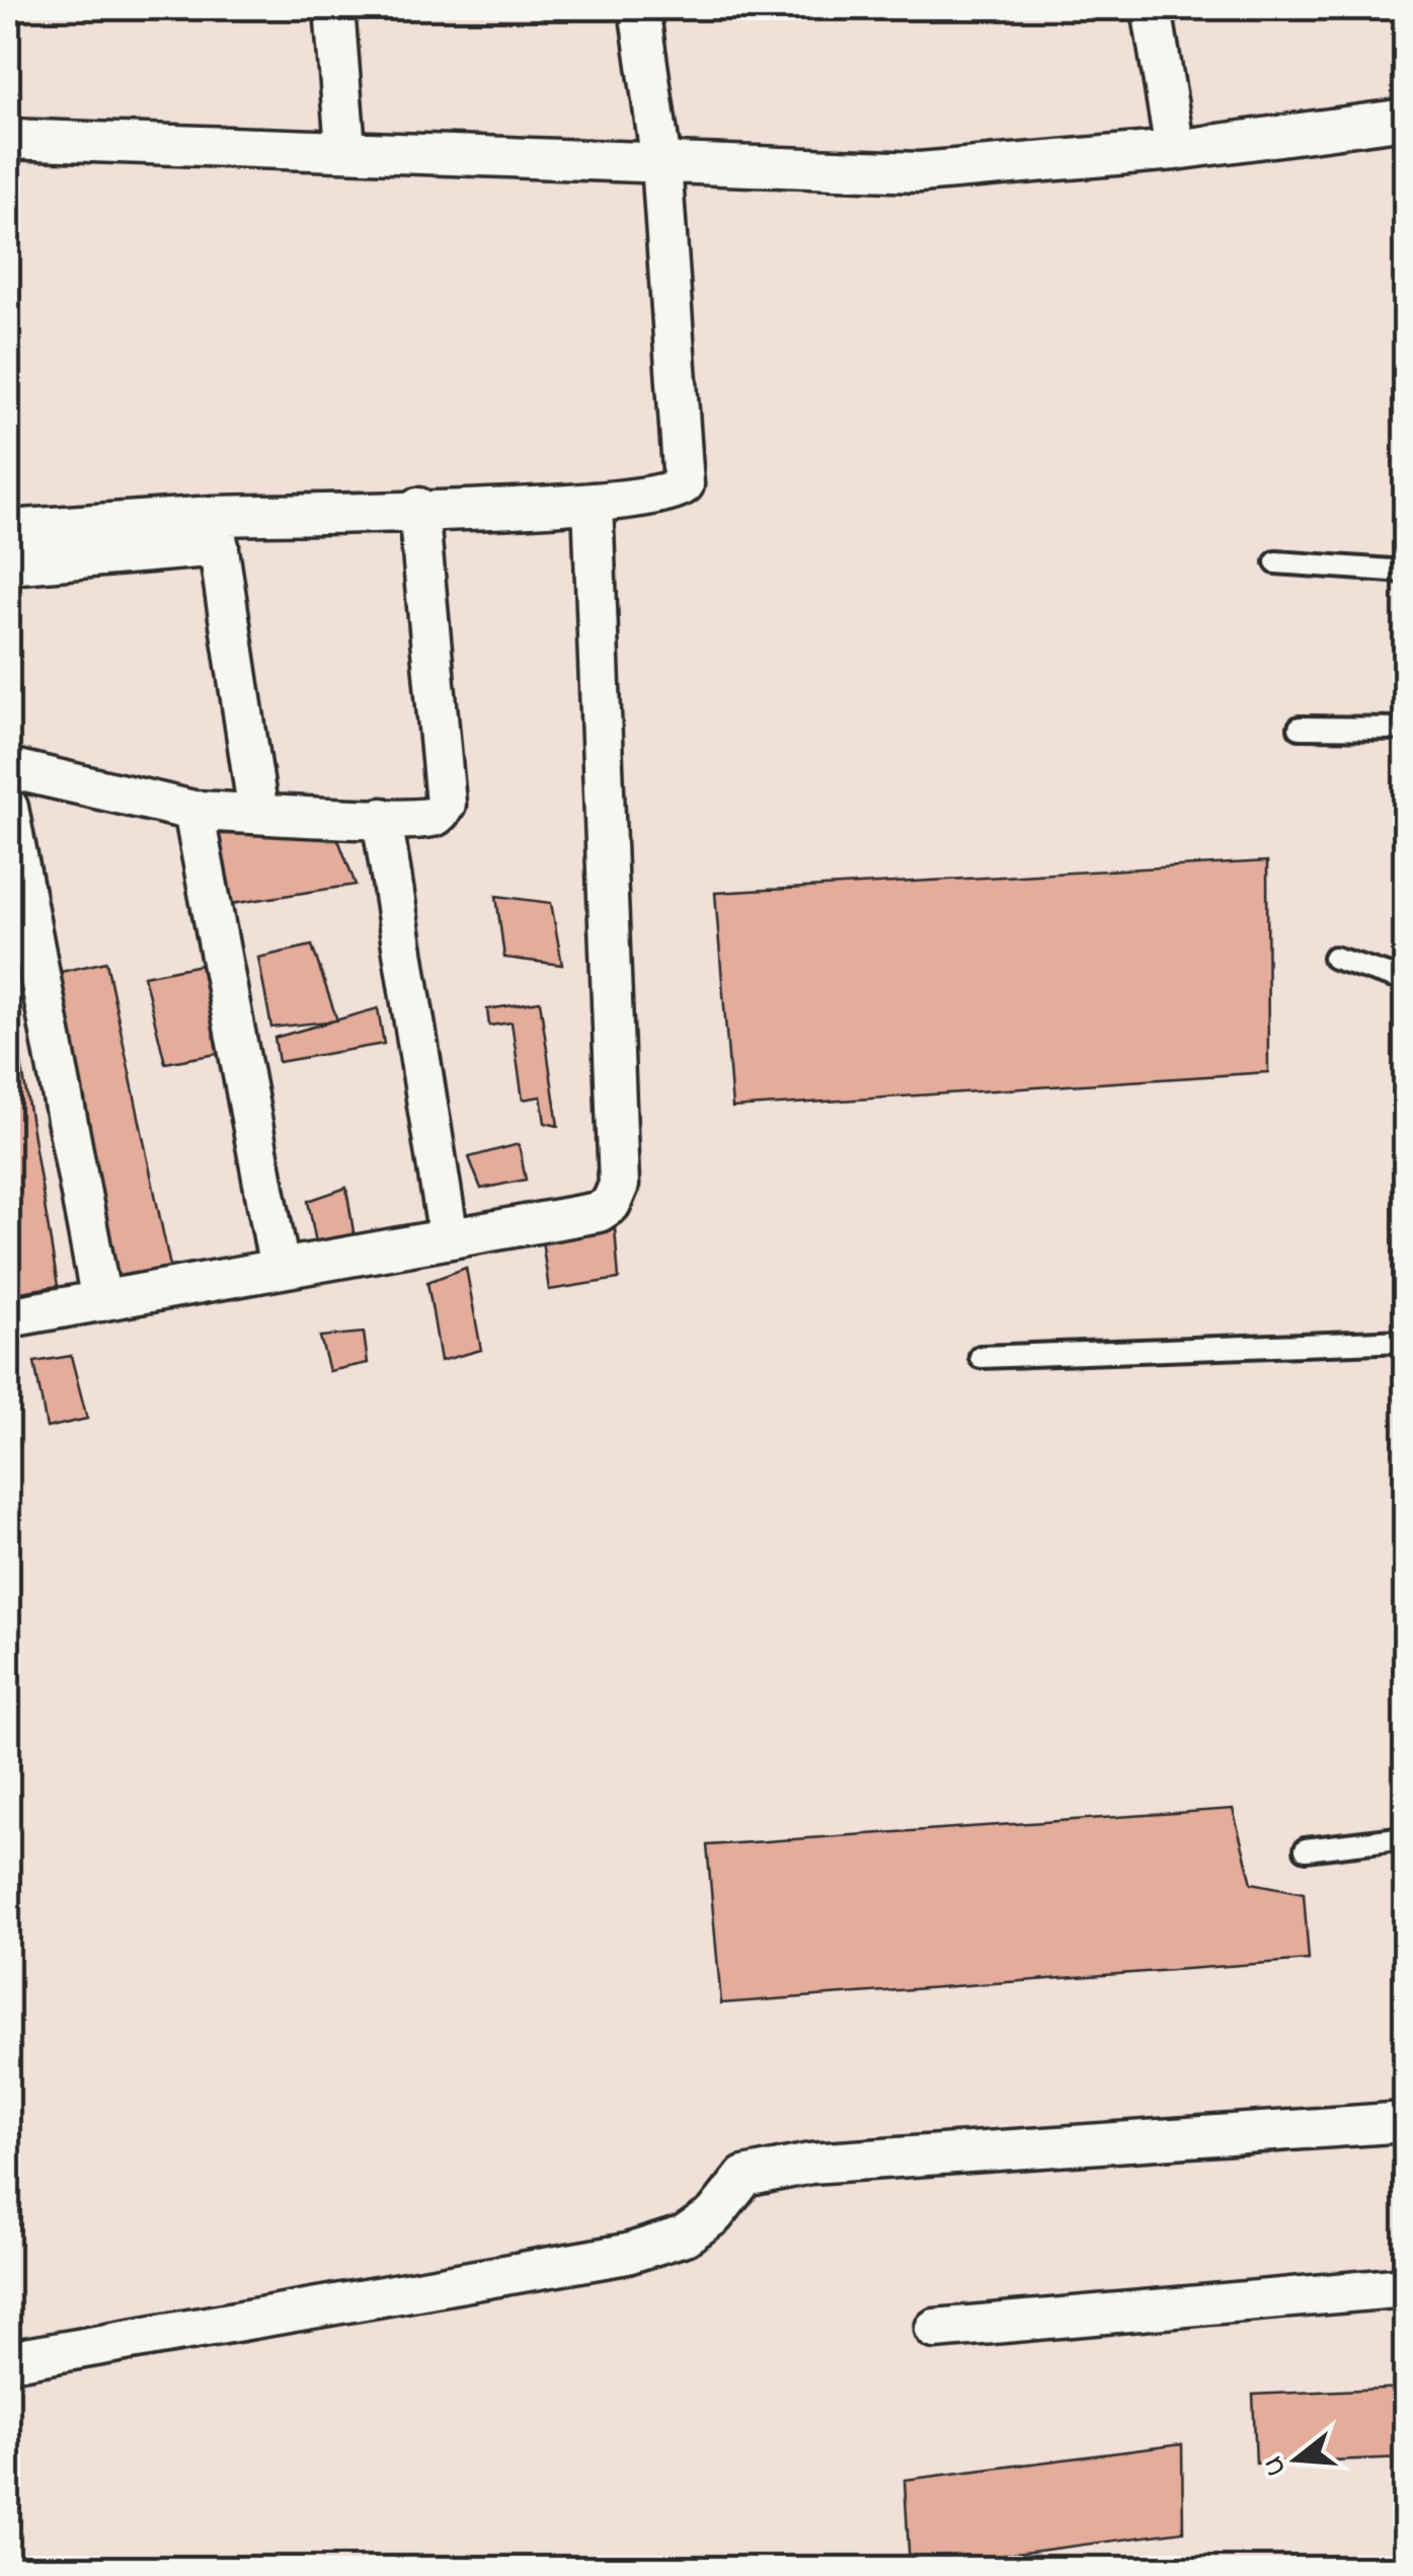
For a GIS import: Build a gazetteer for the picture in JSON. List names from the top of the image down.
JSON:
{
  "north": "left"
}
